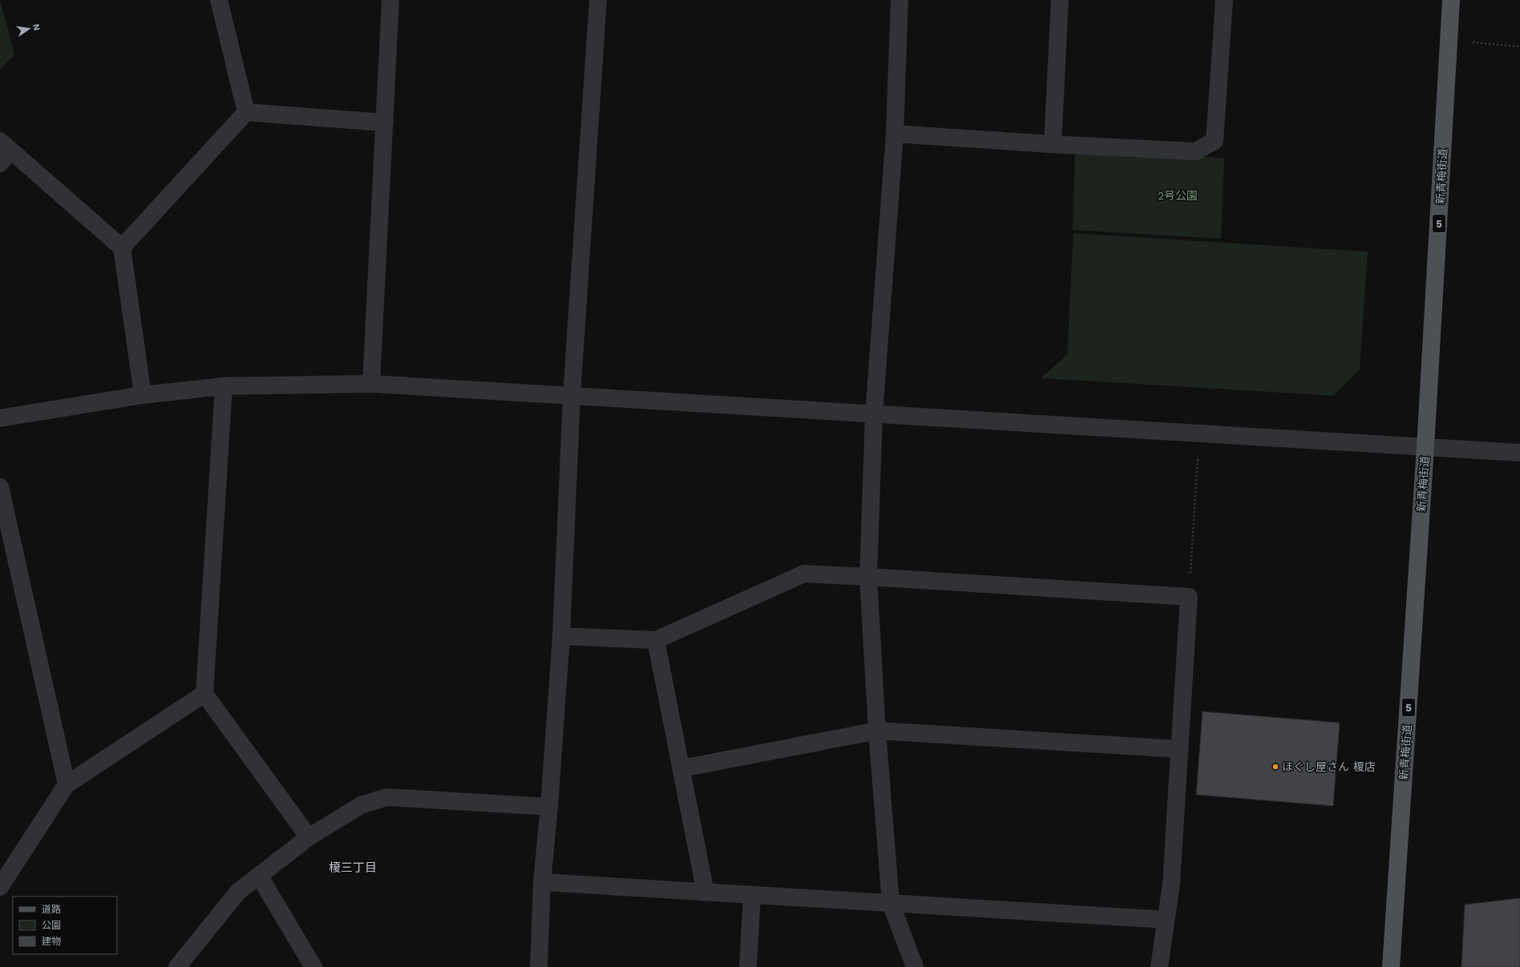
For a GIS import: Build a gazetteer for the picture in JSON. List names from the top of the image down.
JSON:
{
  "streets": {
    "main road": ["新青梅街道", "5"]
  },
  "districts": ["榎三丁目"],
  "parks": ["2号公園"],
  "places": ["ほぐし屋さん 榎店"],
  "legend": ["道路", "公園", "建物"],
  "north": "right"
}
